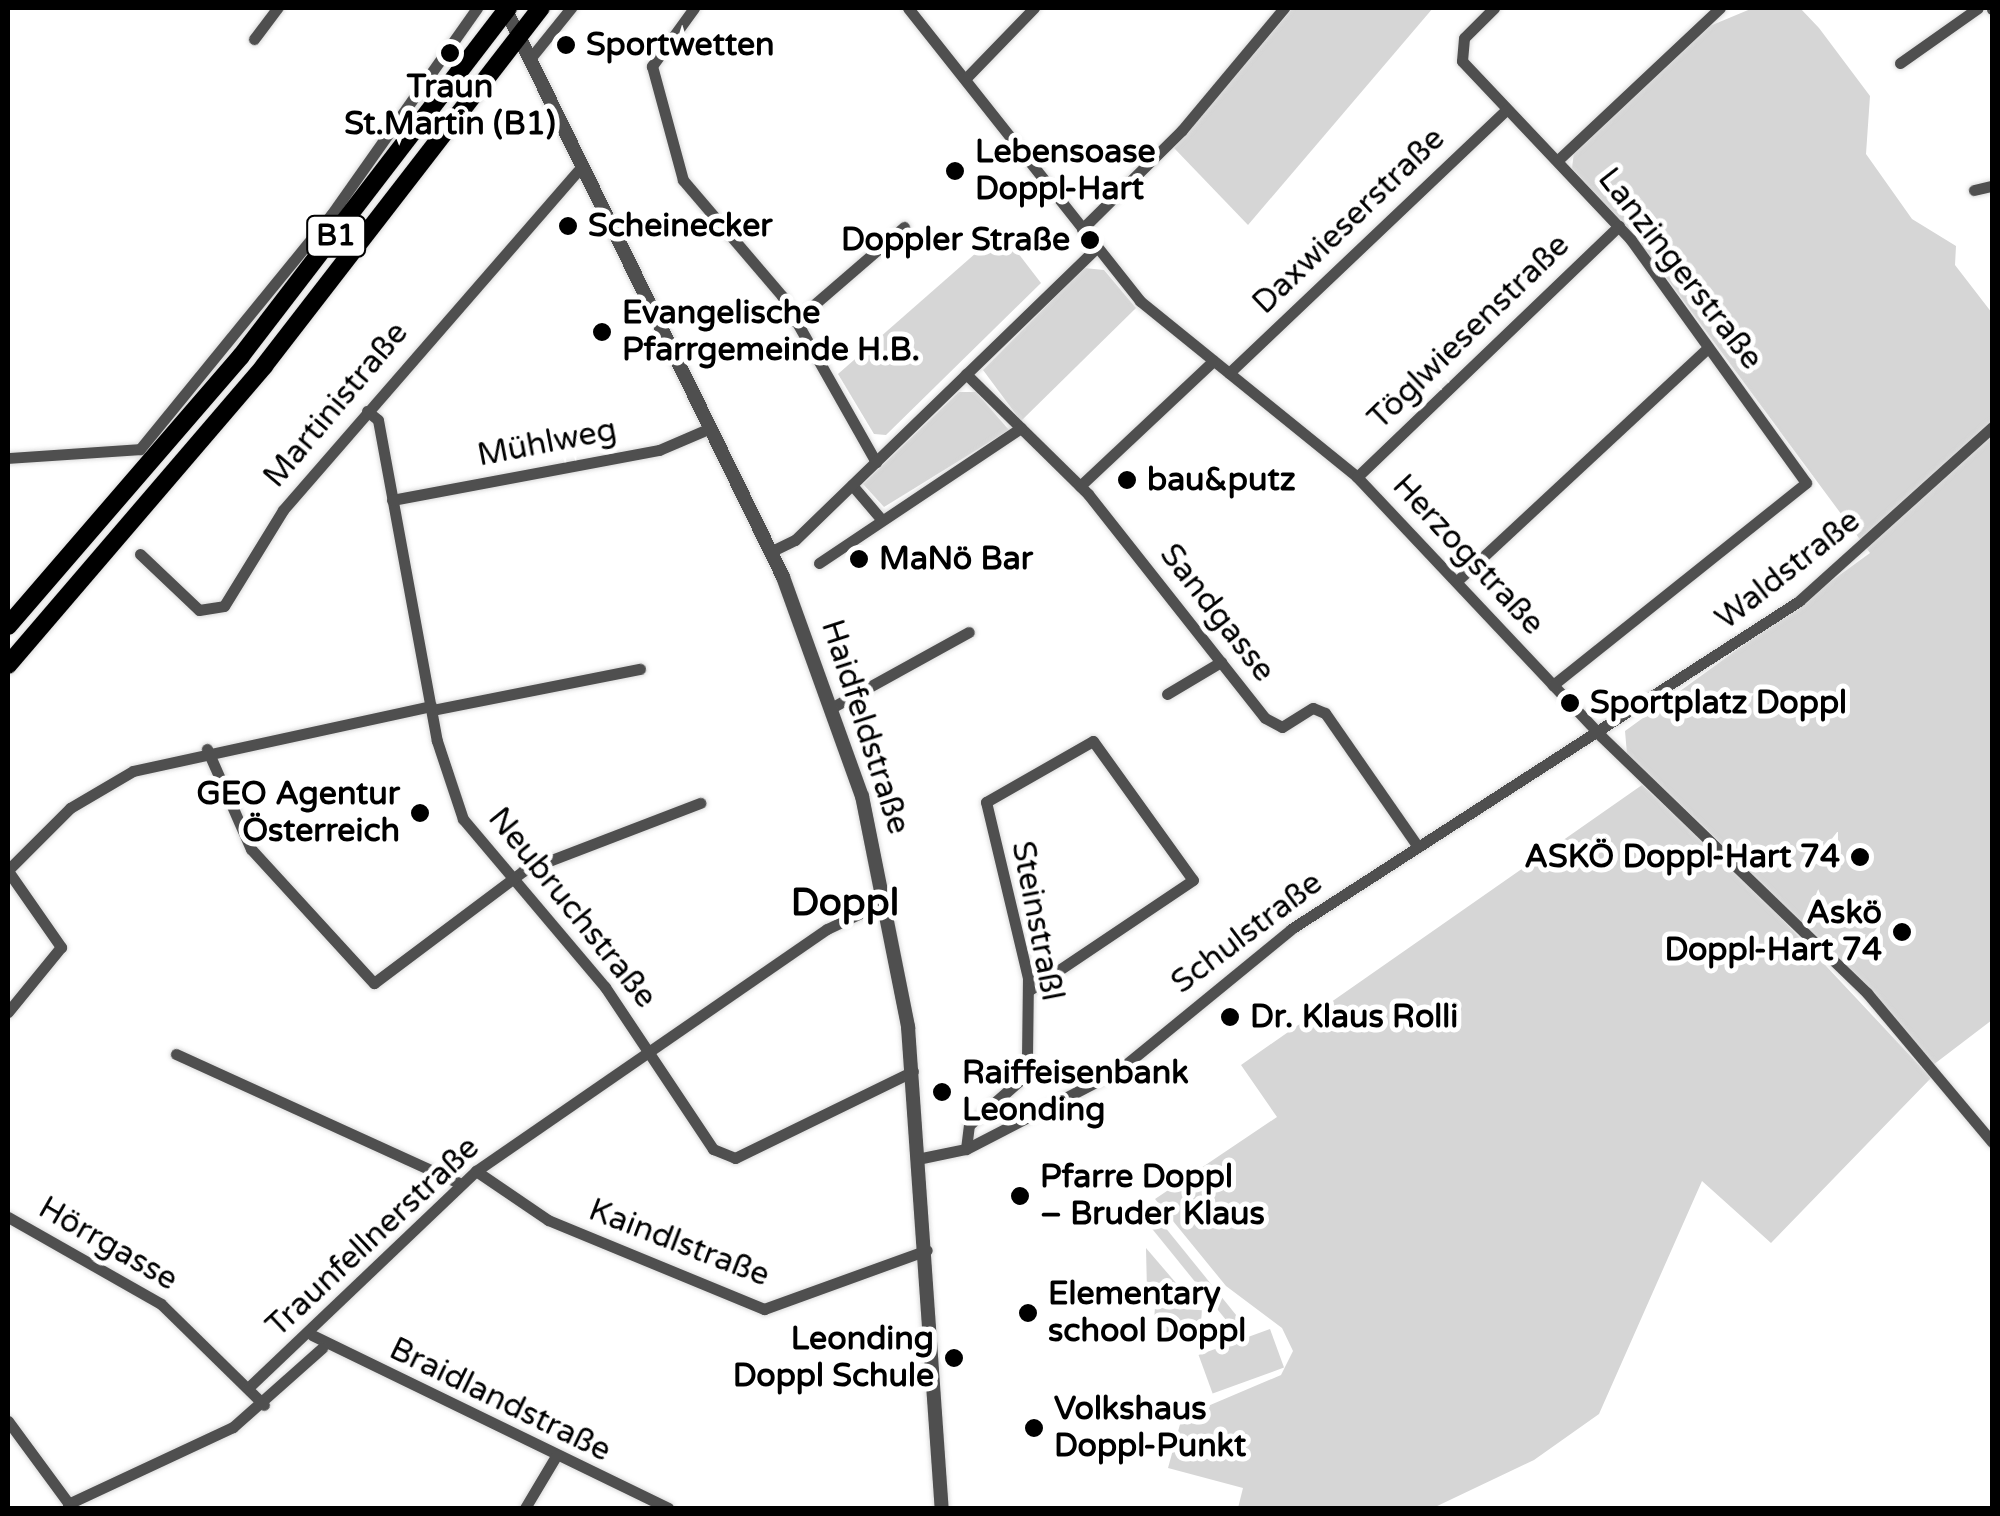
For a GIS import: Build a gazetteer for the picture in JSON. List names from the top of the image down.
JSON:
{
  "streets": {
    "main road": ["B1"],
    "street": [
      "Daxwieserstraße",
      "Lanzingerstraße",
      "Töglwiesenstraße",
      "Martinistraße",
      "Mühlweg",
      "Herzogstraße",
      "Waldstraße",
      "Sandgasse",
      "Haidfeldstraße",
      "Neubruchstraße",
      "Steinstraßl",
      "Schulstraße",
      "Traunfellnerstraße",
      "Kaindlstraße",
      "Hörrgasse",
      "Braidlandstraße"
    ]
  },
  "crossings": [
    ["Daxwieserstraße", "Lanzingerstraße"],
    ["Daxwieserstraße", "Herzogstraße"],
    ["B1", "Haidfeldstraße"],
    ["Lanzingerstraße", "Töglwiesenstraße"],
    ["Lanzingerstraße", "Herzogstraße"],
    ["Töglwiesenstraße", "Herzogstraße"],
    ["Martinistraße", "Haidfeldstraße"],
    ["Martinistraße", "Neubruchstraße"],
    ["Mühlweg", "Haidfeldstraße"],
    ["Mühlweg", "Neubruchstraße"],
    ["Herzogstraße", "Waldstraße"],
    ["Herzogstraße", "Schulstraße"],
    ["Waldstraße", "Schulstraße"],
    ["Sandgasse", "Schulstraße"],
    ["Haidfeldstraße", "Neubruchstraße"],
    ["Haidfeldstraße", "Schulstraße"],
    ["Haidfeldstraße", "Traunfellnerstraße"],
    ["Haidfeldstraße", "Kaindlstraße"],
    ["Neubruchstraße", "Traunfellnerstraße"],
    ["Steinstraßl", "Schulstraße"],
    ["Traunfellnerstraße", "Kaindlstraße"],
    ["Traunfellnerstraße", "Hörrgasse"],
    ["Traunfellnerstraße", "Braidlandstraße"]
  ],
  "districts": ["Doppl"],
  "places": [
    "Sportwetten",
    "Traun St.Martin (B1)",
    "Lebensoase Doppl-Hart",
    "Scheinecker",
    "Doppler Straße",
    "Evangelische Pfarrgemeinde H.B.",
    "bau&putz",
    "MaNö Bar",
    "Sportplatz Doppl",
    "GEO Agentur Österreich",
    "ASKÖ Doppl-Hart 74",
    "Askö Doppl-Hart 74",
    "Dr. Klaus Rolli",
    "Raiffeisenbank Leonding",
    "Pfarre Doppl – Bruder Klaus",
    "Elementary school Doppl",
    "Leonding Doppl Schule",
    "Volkshaus Doppl-Punkt"
  ]
}
